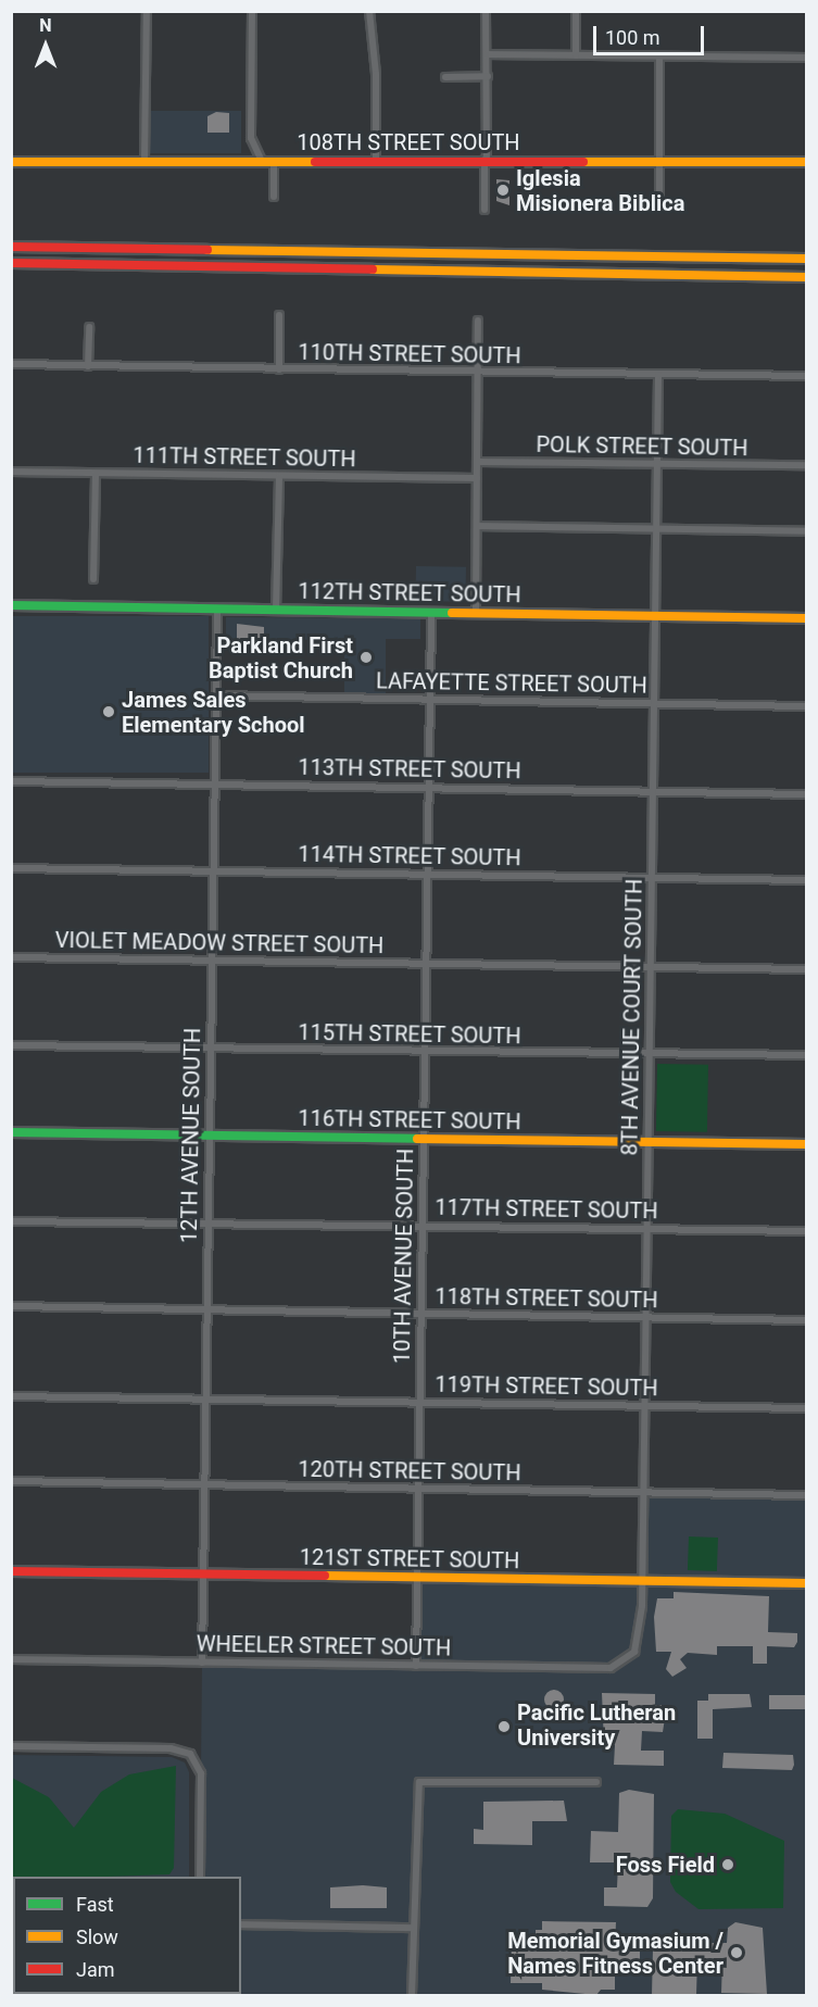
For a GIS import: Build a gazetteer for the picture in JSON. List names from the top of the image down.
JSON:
{
  "streets": {
    "main road": [
      "108TH STREET SOUTH",
      "112TH STREET SOUTH",
      "116TH STREET SOUTH",
      "121ST STREET SOUTH"
    ],
    "street": [
      "110TH STREET SOUTH",
      "POLK STREET SOUTH",
      "111TH STREET SOUTH",
      "LAFAYETTE STREET SOUTH",
      "113TH STREET SOUTH",
      "114TH STREET SOUTH",
      "VIOLET MEADOW STREET SOUTH",
      "8TH AVENUE COURT SOUTH",
      "115TH STREET SOUTH",
      "12TH AVENUE SOUTH",
      "117TH STREET SOUTH",
      "10TH AVENUE SOUTH",
      "118TH STREET SOUTH",
      "119TH STREET SOUTH",
      "120TH STREET SOUTH",
      "WHEELER STREET SOUTH"
    ]
  },
  "crossings": [
    ["110TH STREET SOUTH", "8TH AVENUE COURT SOUTH"],
    ["POLK STREET SOUTH", "8TH AVENUE COURT SOUTH"],
    ["112TH STREET SOUTH", "8TH AVENUE COURT SOUTH"],
    ["112TH STREET SOUTH", "12TH AVENUE SOUTH"],
    ["112TH STREET SOUTH", "10TH AVENUE SOUTH"],
    ["LAFAYETTE STREET SOUTH", "8TH AVENUE COURT SOUTH"],
    ["LAFAYETTE STREET SOUTH", "12TH AVENUE SOUTH"],
    ["LAFAYETTE STREET SOUTH", "10TH AVENUE SOUTH"],
    ["113TH STREET SOUTH", "8TH AVENUE COURT SOUTH"],
    ["113TH STREET SOUTH", "12TH AVENUE SOUTH"],
    ["113TH STREET SOUTH", "10TH AVENUE SOUTH"],
    ["114TH STREET SOUTH", "8TH AVENUE COURT SOUTH"],
    ["114TH STREET SOUTH", "12TH AVENUE SOUTH"],
    ["114TH STREET SOUTH", "10TH AVENUE SOUTH"],
    ["VIOLET MEADOW STREET SOUTH", "8TH AVENUE COURT SOUTH"],
    ["VIOLET MEADOW STREET SOUTH", "12TH AVENUE SOUTH"],
    ["VIOLET MEADOW STREET SOUTH", "10TH AVENUE SOUTH"],
    ["8TH AVENUE COURT SOUTH", "115TH STREET SOUTH"],
    ["8TH AVENUE COURT SOUTH", "116TH STREET SOUTH"],
    ["8TH AVENUE COURT SOUTH", "117TH STREET SOUTH"],
    ["8TH AVENUE COURT SOUTH", "118TH STREET SOUTH"],
    ["8TH AVENUE COURT SOUTH", "119TH STREET SOUTH"],
    ["8TH AVENUE COURT SOUTH", "120TH STREET SOUTH"],
    ["8TH AVENUE COURT SOUTH", "121ST STREET SOUTH"],
    ["8TH AVENUE COURT SOUTH", "WHEELER STREET SOUTH"],
    ["115TH STREET SOUTH", "12TH AVENUE SOUTH"],
    ["115TH STREET SOUTH", "10TH AVENUE SOUTH"],
    ["116TH STREET SOUTH", "12TH AVENUE SOUTH"],
    ["116TH STREET SOUTH", "10TH AVENUE SOUTH"],
    ["12TH AVENUE SOUTH", "117TH STREET SOUTH"],
    ["12TH AVENUE SOUTH", "118TH STREET SOUTH"],
    ["12TH AVENUE SOUTH", "119TH STREET SOUTH"],
    ["12TH AVENUE SOUTH", "120TH STREET SOUTH"],
    ["12TH AVENUE SOUTH", "121ST STREET SOUTH"],
    ["12TH AVENUE SOUTH", "WHEELER STREET SOUTH"],
    ["117TH STREET SOUTH", "10TH AVENUE SOUTH"],
    ["10TH AVENUE SOUTH", "118TH STREET SOUTH"],
    ["10TH AVENUE SOUTH", "119TH STREET SOUTH"],
    ["10TH AVENUE SOUTH", "120TH STREET SOUTH"],
    ["10TH AVENUE SOUTH", "121ST STREET SOUTH"],
    ["10TH AVENUE SOUTH", "WHEELER STREET SOUTH"]
  ],
  "places": [
    "Iglesia Misionera Biblica",
    "Parkland First Baptist Church",
    "James Sales Elementary School",
    "Pacific Lutheran University",
    "Foss Field",
    "Memorial Gymasium / Names Fitness Center"
  ],
  "legend": ["Fast", "Slow", "Jam"],
  "scale_bar": "100 m",
  "north": "top"
}
